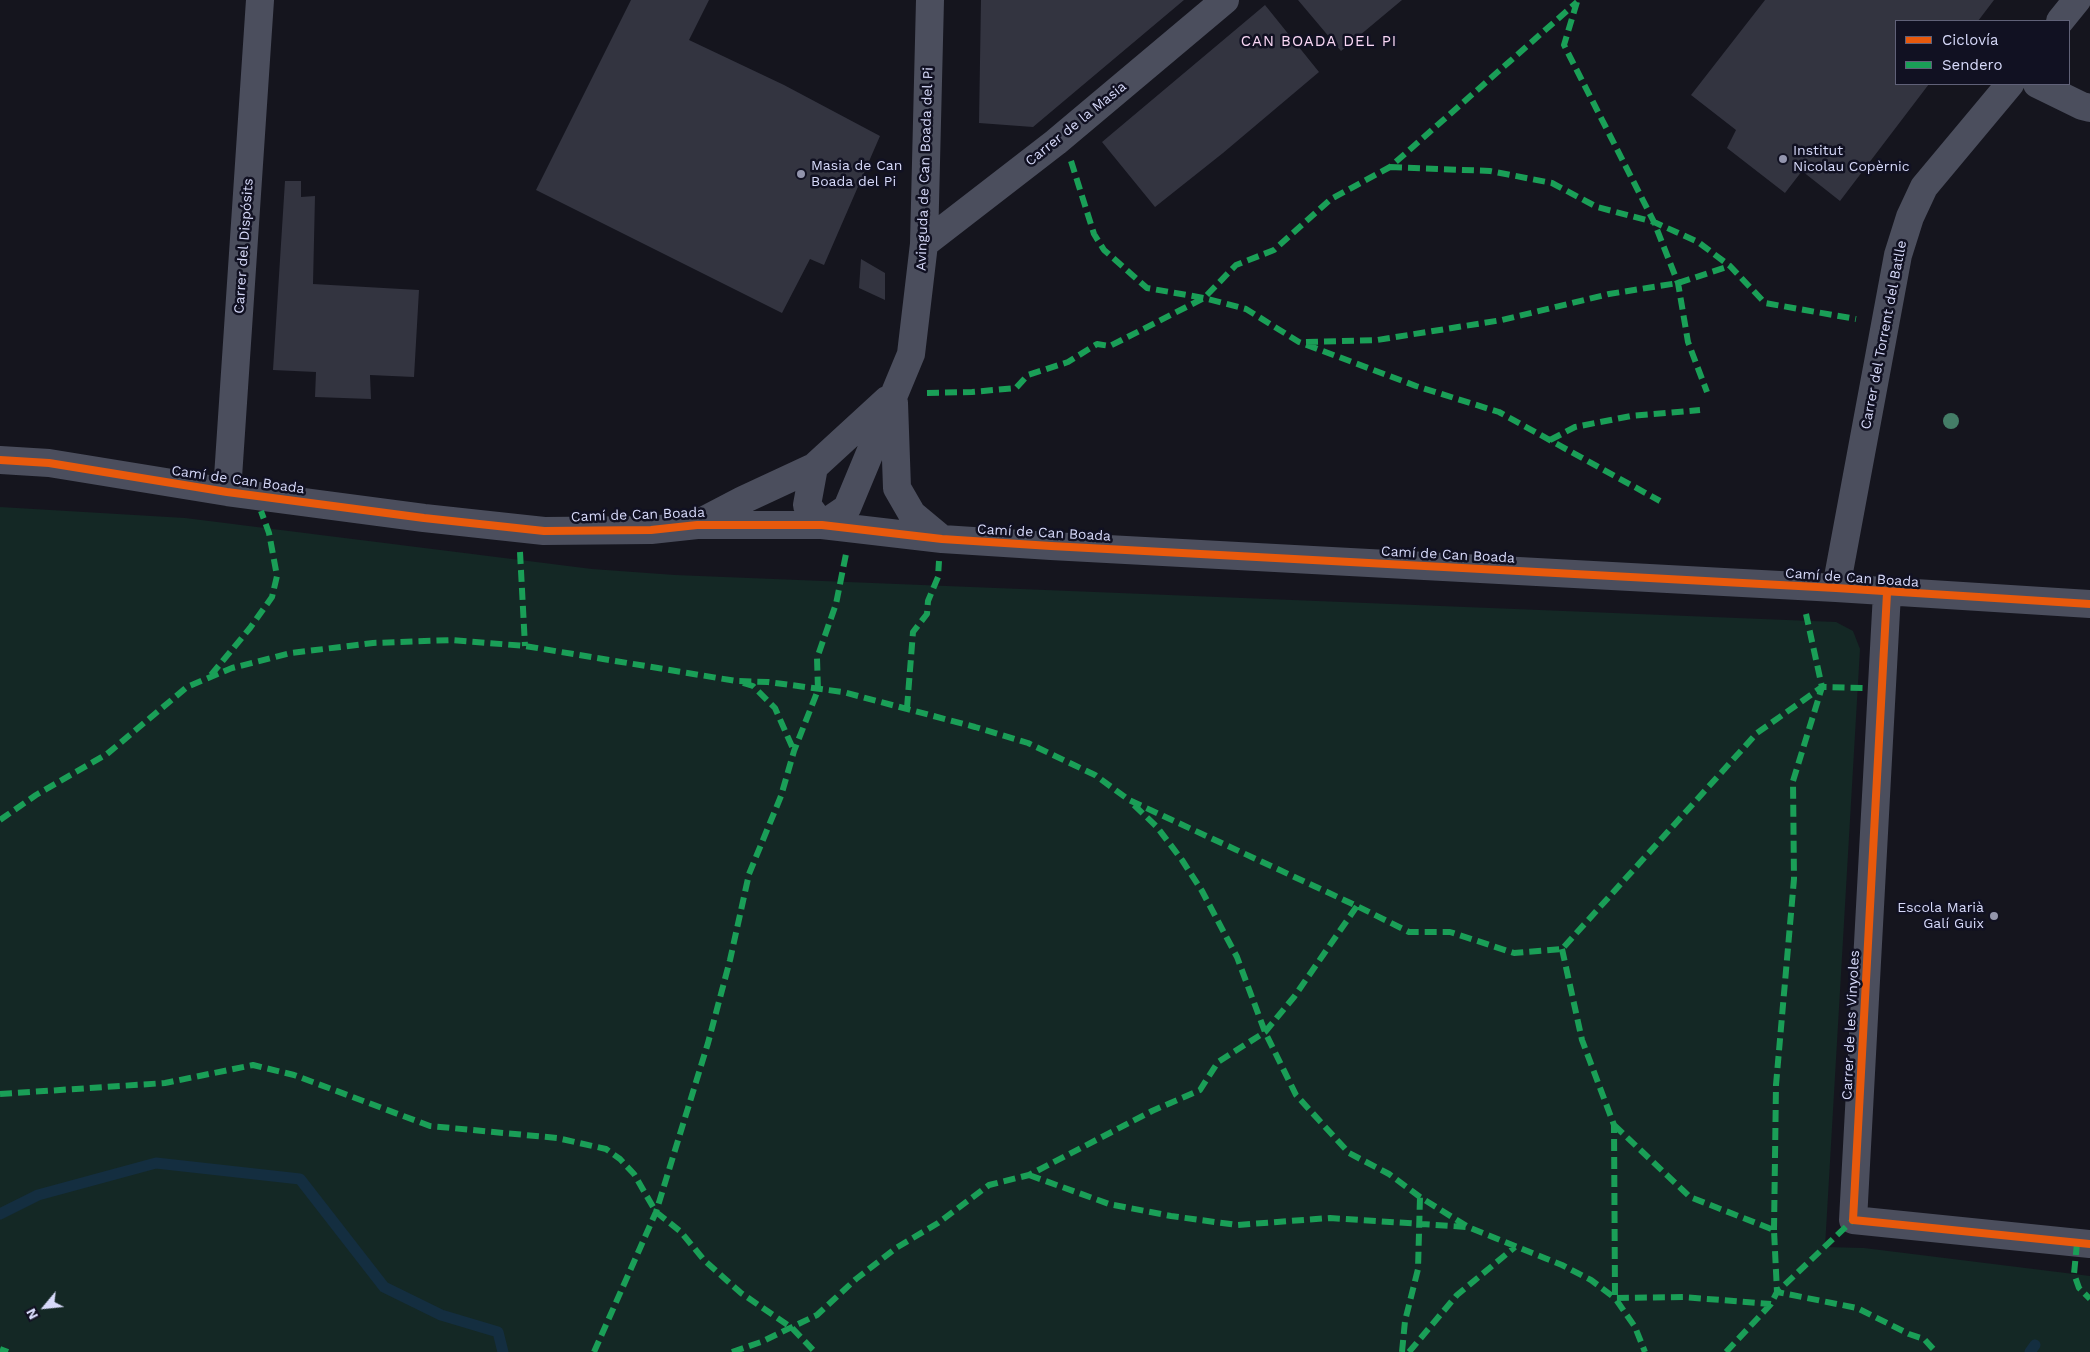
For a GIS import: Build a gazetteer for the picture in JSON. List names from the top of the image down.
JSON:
{
  "streets": {
    "street": [
      "Carrer de la Masia",
      "Avinguda de Can Boada del Pi",
      "Carrer del Dispósits",
      "Carrer del Torrent del Batlle",
      "Camí de Can Boada",
      "Carrer de les Vinyoles"
    ]
  },
  "crossings": [
    ["Carrer de la Masia", "Avinguda de Can Boada del Pi"],
    ["Avinguda de Can Boada del Pi", "Camí de Can Boada"],
    ["Carrer del Dispósits", "Camí de Can Boada"],
    ["Carrer del Torrent del Batlle", "Camí de Can Boada"],
    ["Camí de Can Boada", "Carrer de les Vinyoles"]
  ],
  "districts": ["CAN BOADA DEL PI"],
  "places": ["Institut Nicolau Copèrnic", "Masia de Can Boada del Pi", "Escola Marià Galí Guix"],
  "legend": ["Ciclovía", "Sendero"],
  "north": "bottom left"
}
